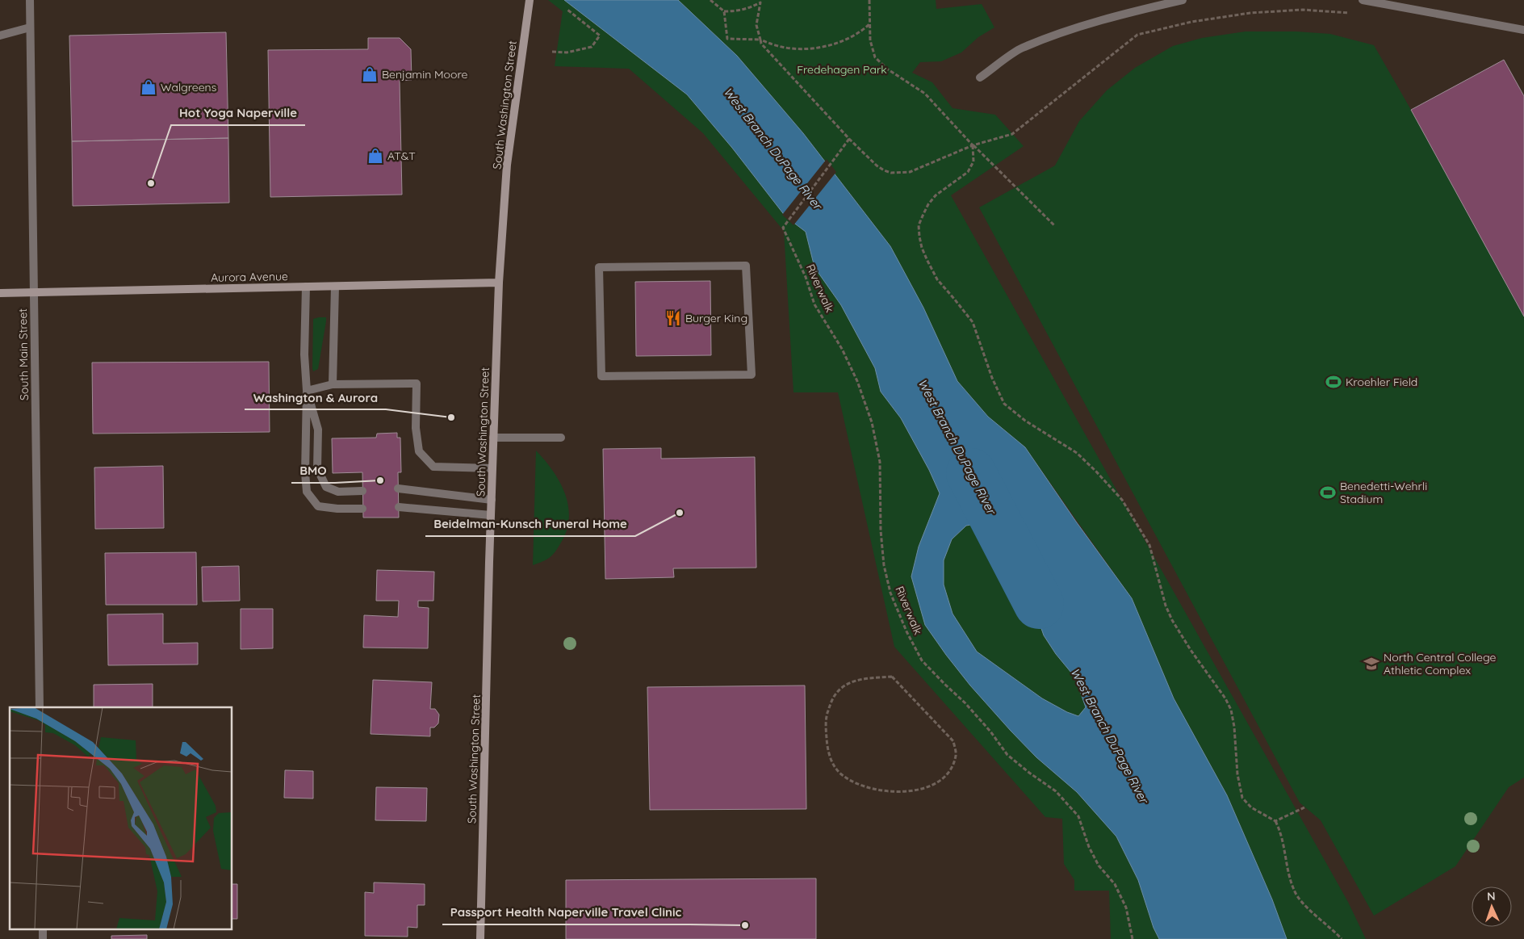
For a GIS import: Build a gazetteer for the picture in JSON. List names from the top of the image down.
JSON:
{
  "streets": {
    "main road": ["South Washington Street", "Aurora Avenue"],
    "street": ["South Main Street"],
    "path": ["Riverwalk"]
  },
  "crossings": [
    ["South Washington Street", "Aurora Avenue"],
    ["Aurora Avenue", "South Main Street"]
  ],
  "water": ["West Branch DuPage River"],
  "parks": ["Fredehagen Park"],
  "places": {
    "shop": ["Benjamin Moore", "Walgreens", "AT&T"],
    "other": [
      "Hot Yoga Naperville",
      "Washington & Aurora",
      "BMO",
      "Beidelman-Kunsch Funeral Home",
      "Passport Health Naperville Travel Clinic"
    ],
    "restaurant": ["Burger King"],
    "sports": ["Kroehler Field", "Benedetti-Wehrli Stadium"],
    "school or university": ["North Central College Athletic Complex"]
  },
  "north": "top"
}
